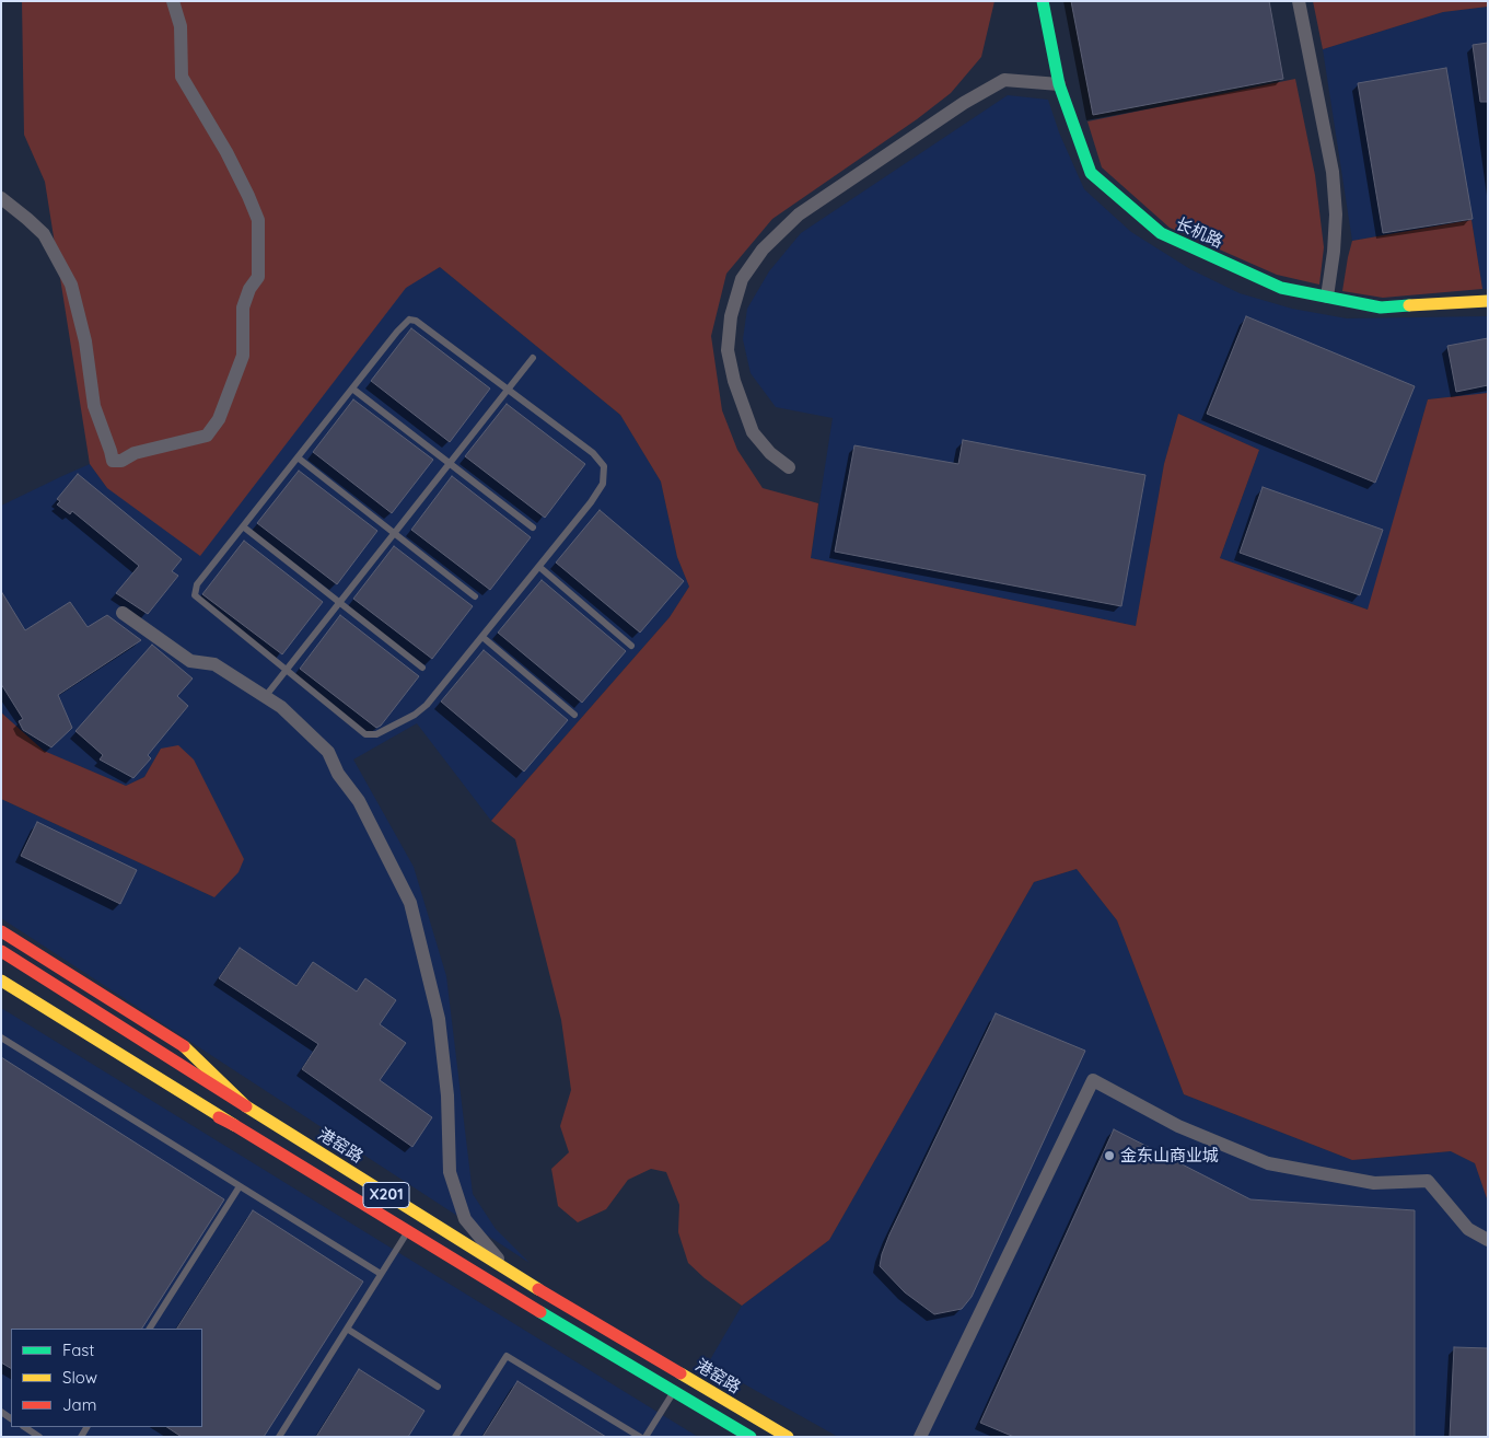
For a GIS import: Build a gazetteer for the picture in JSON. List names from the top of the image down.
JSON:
{
  "streets": {
    "main road": ["长机路", "港窑路", "X201"]
  },
  "places": ["金东山商业城"],
  "legend": ["Fast", "Slow", "Jam"]
}
